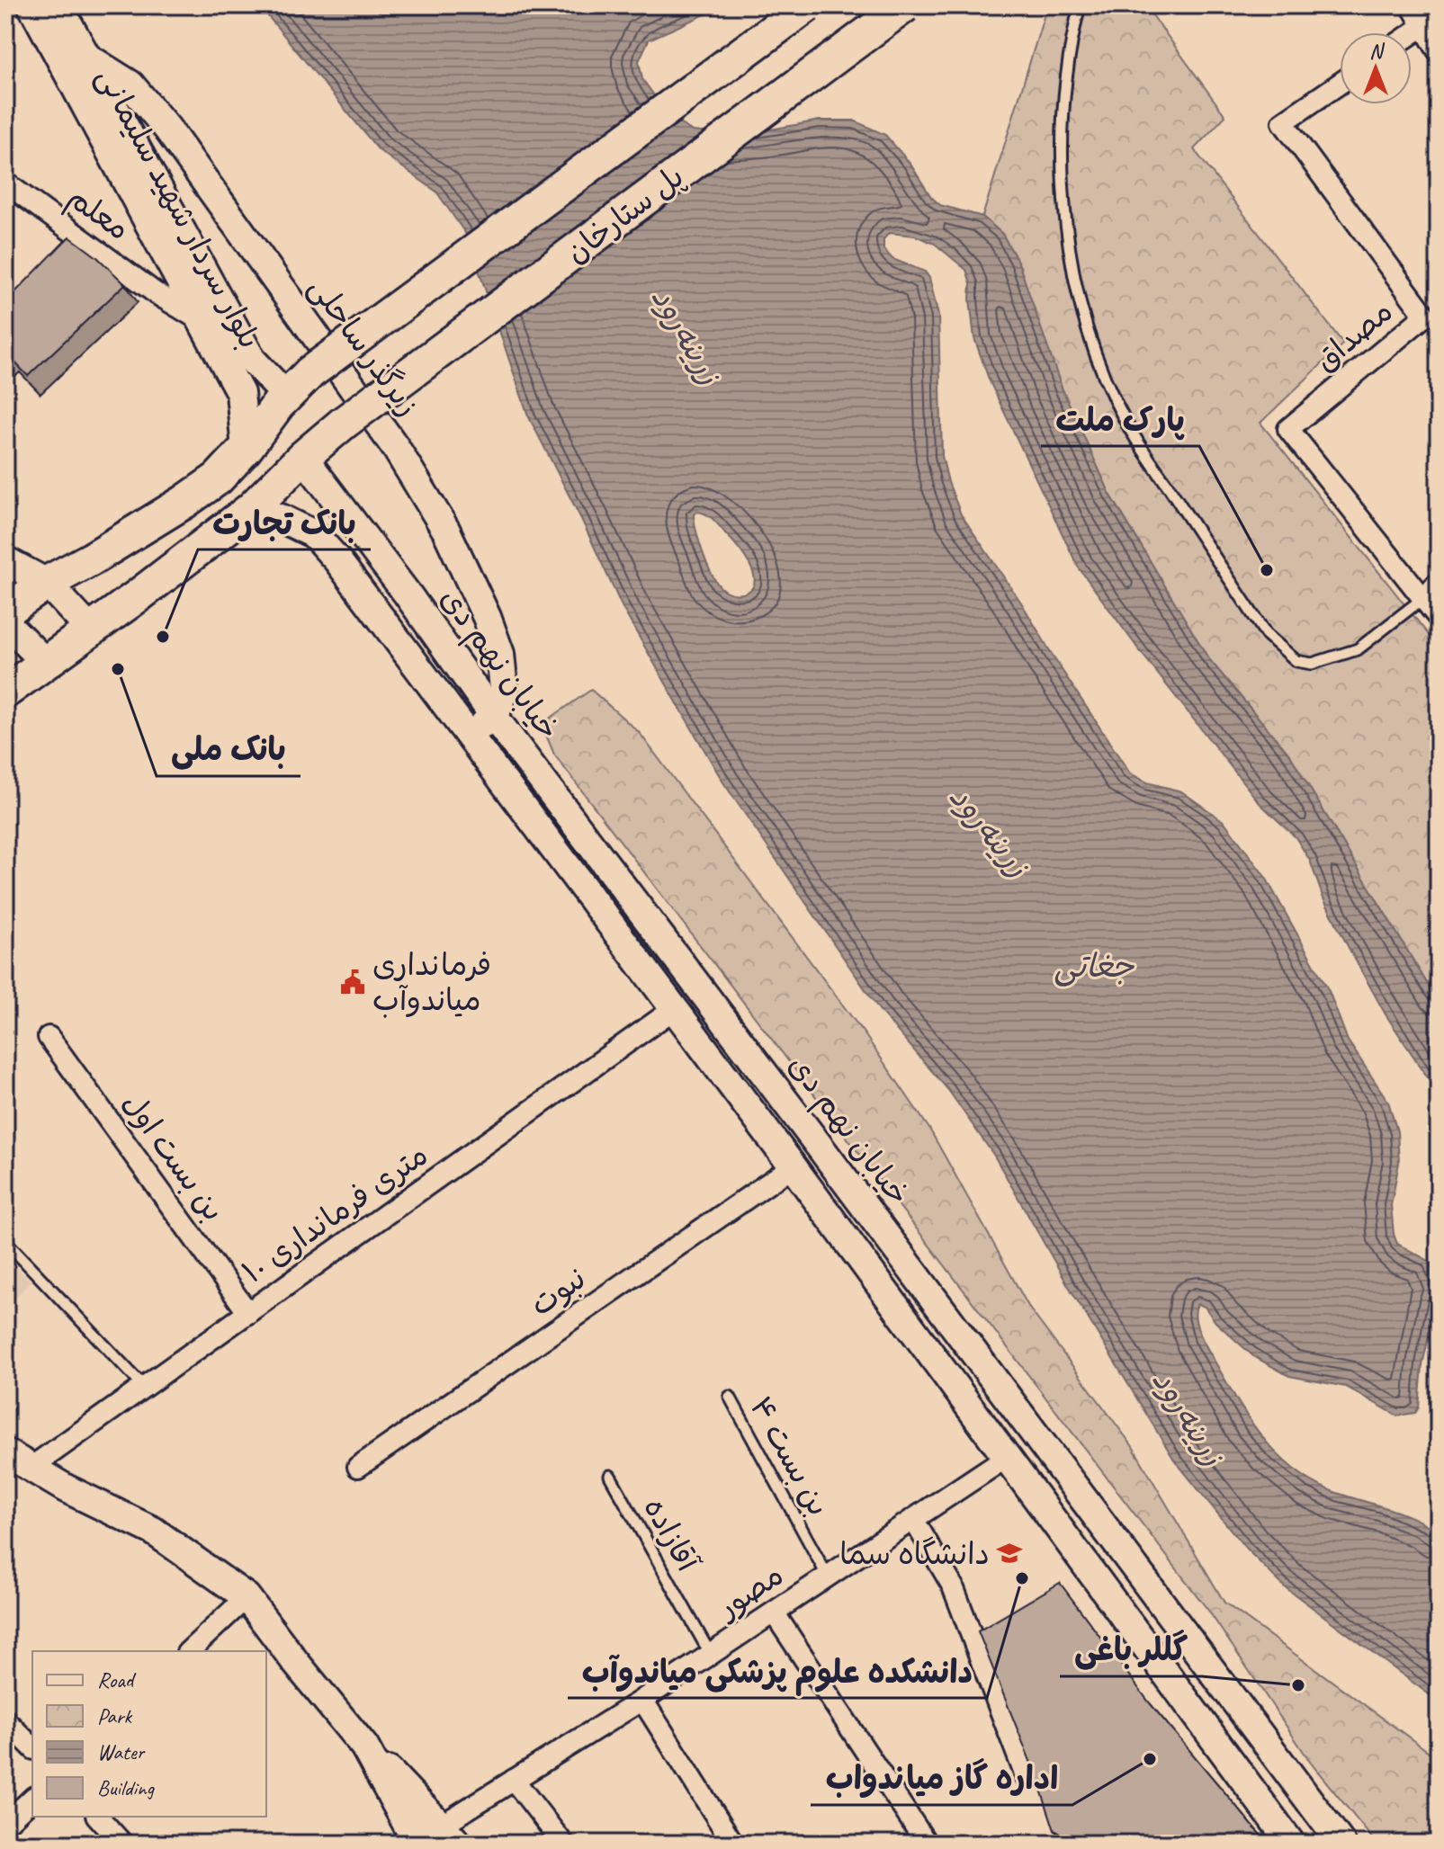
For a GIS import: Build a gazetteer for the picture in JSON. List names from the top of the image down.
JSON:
{
  "streets": {
    "highway": ["پل ستارخان"],
    "main road": ["بلوار سردار شهید سلیمانی", "زیرگذر ساحلی", "خیابان نهم دی"],
    "street": [
      "معلم",
      "مصداق",
      "بن بست اول",
      "۱۰ متری فرمانداری",
      "نبوت",
      "مصور"
    ],
    "lane": ["بن بست ۴", "آقازاده"]
  },
  "crossings": [
    ["بلوار سردار شهید سلیمانی", "معلم"],
    ["بلوار سردار شهید سلیمانی", "پل ستارخان"],
    ["بلوار سردار شهید سلیمانی", "زیرگذر ساحلی"],
    ["پل ستارخان", "خیابان نهم دی"],
    ["زیرگذر ساحلی", "خیابان نهم دی"],
    ["بن بست اول", "۱۰ متری فرمانداری"],
    ["بن بست ۴", "مصور"],
    ["آقازاده", "مصور"]
  ],
  "water": ["زرینه‌رود", "جغاتی"],
  "places": {
    "other": [
      "پارک ملت",
      "بانک تجارت",
      "بانک ملی",
      "دانشکده علوم پزشکی میاندوآب",
      "گللر باغی",
      "اداره گاز میاندواب"
    ],
    "public building": ["فرمانداری میاندوآب"],
    "school or university": ["دانشگاه سما"]
  },
  "legend": [
    "Road",
    "Park",
    "Water",
    "Building"
  ],
  "north": "top"
}
